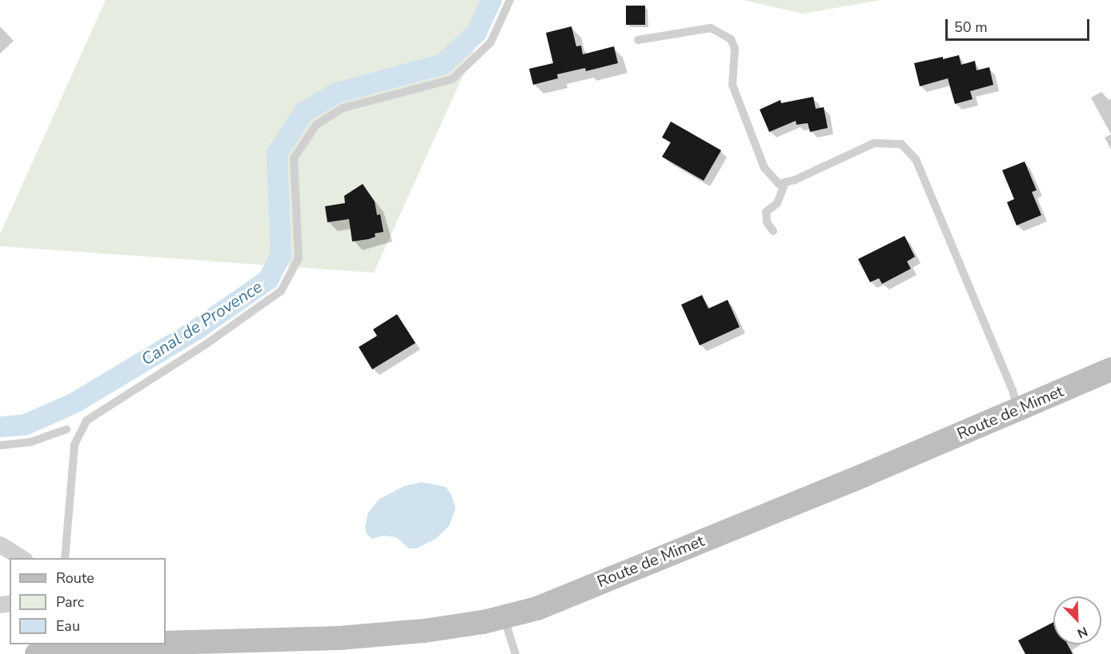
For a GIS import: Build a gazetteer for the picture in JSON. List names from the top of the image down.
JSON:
{
  "streets": {
    "main road": ["Route de Mimet"]
  },
  "water": ["Canal de Provence"],
  "legend": ["Route", "Parc", "Eau"],
  "scale_bar": "50 m",
  "north": "bottom right"
}
